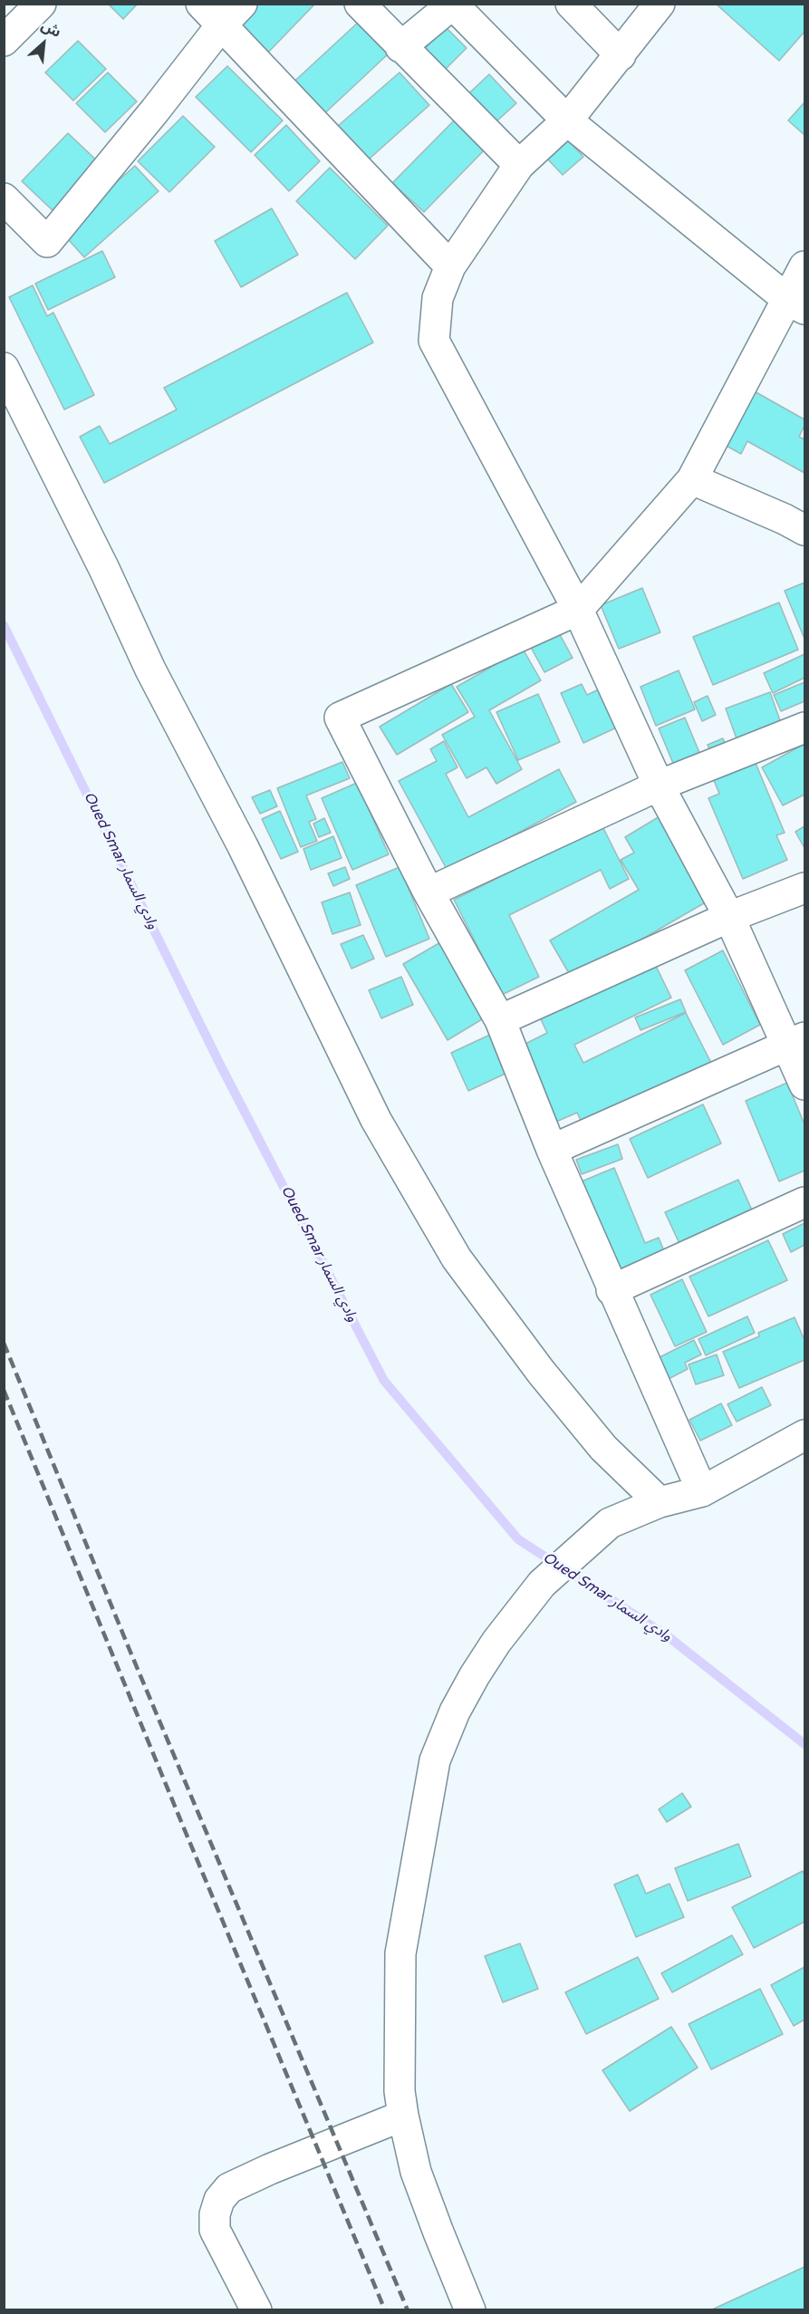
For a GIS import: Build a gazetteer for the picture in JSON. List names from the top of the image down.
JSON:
{
  "water": ["Oued Smar وادي السمار"],
  "north": "top right"
}
